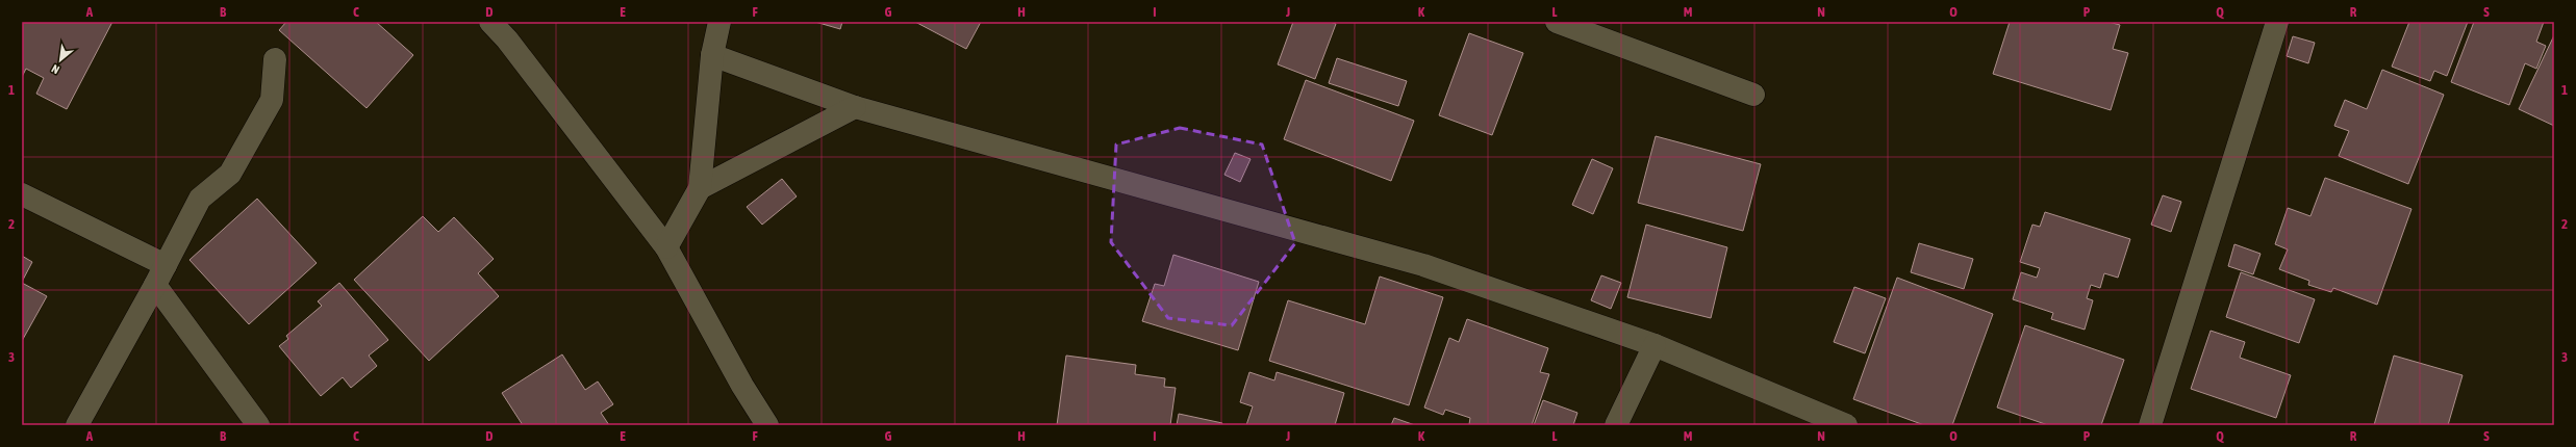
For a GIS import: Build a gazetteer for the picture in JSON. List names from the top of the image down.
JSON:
{
  "north": "bottom left",
  "grid": {
    "columns": [
      "A",
      "B",
      "C",
      "D",
      "E",
      "F",
      "G",
      "H",
      "I",
      "J",
      "K",
      "L",
      "M",
      "N",
      "O",
      "P",
      "Q",
      "R",
      "S"
    ],
    "rows": ["1", "2", "3"]
  }
}
